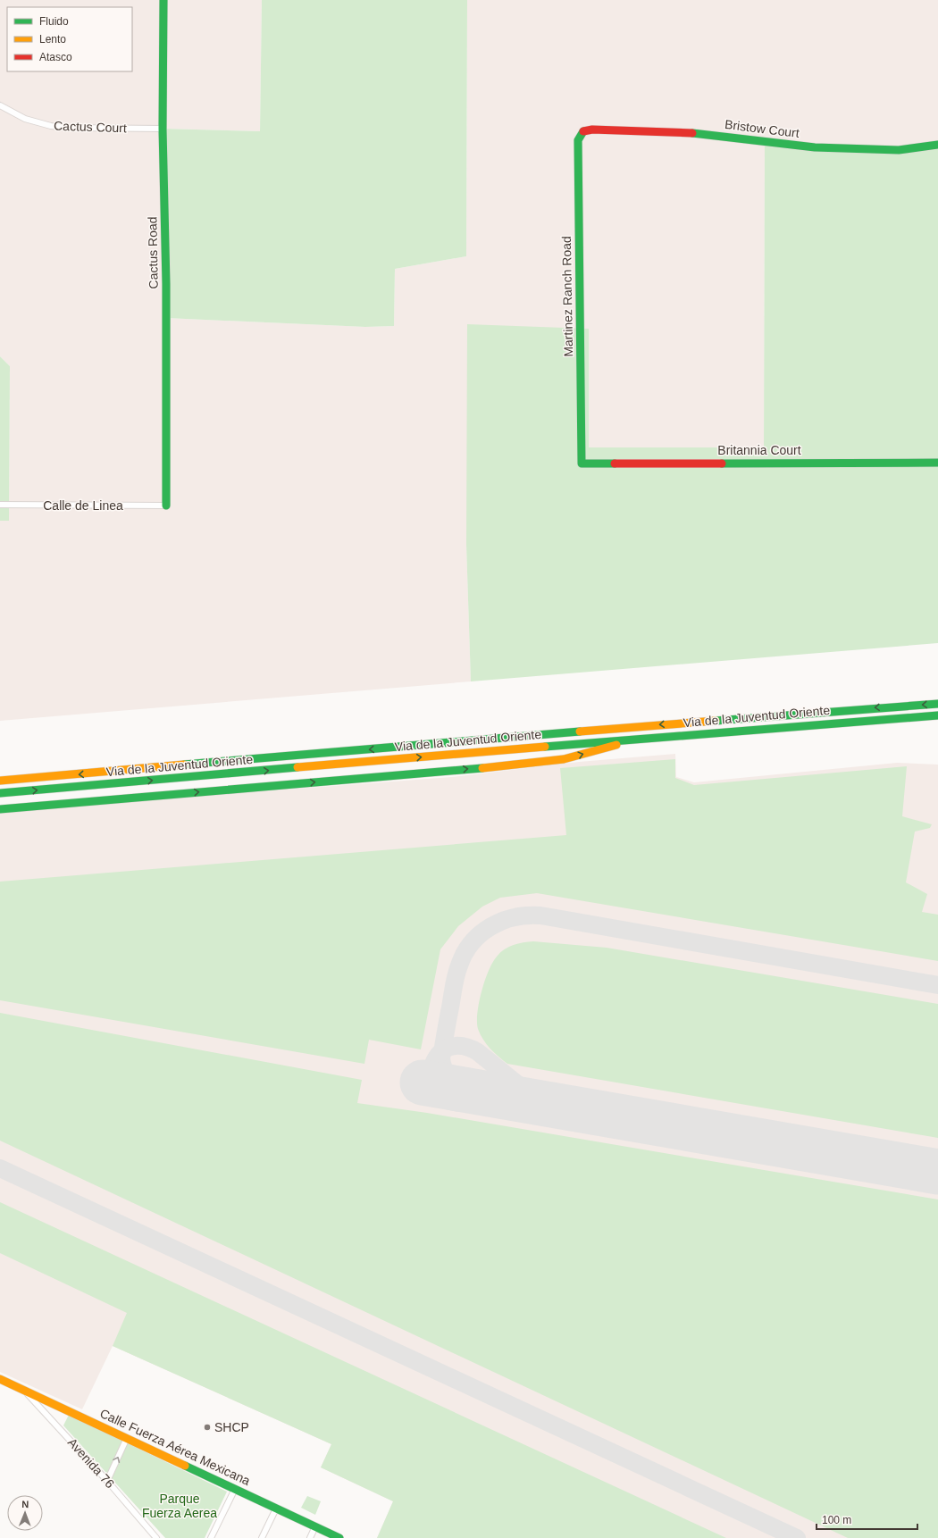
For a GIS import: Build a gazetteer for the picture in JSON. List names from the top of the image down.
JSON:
{
  "streets": {
    "main road": [
      "Bristow Court",
      "Cactus Road",
      "Martinez Ranch Road",
      "Britannia Court",
      "Via de la Juventud Oriente",
      "Calle Fuerza Aérea Mexicana"
    ],
    "street": ["Cactus Court", "Calle de Linea", "Avenida 76"]
  },
  "crossings": [
    ["Cactus Court", "Cactus Road"],
    ["Bristow Court", "Martinez Ranch Road"],
    ["Cactus Road", "Calle de Linea"],
    ["Martinez Ranch Road", "Britannia Court"],
    ["Calle Fuerza Aérea Mexicana", "Avenida 76"]
  ],
  "parks": ["Parque Fuerza Aerea"],
  "places": ["SHCP"],
  "legend": ["Fluido", "Lento", "Atasco"],
  "scale_bar": "100 m",
  "north": "top"
}
